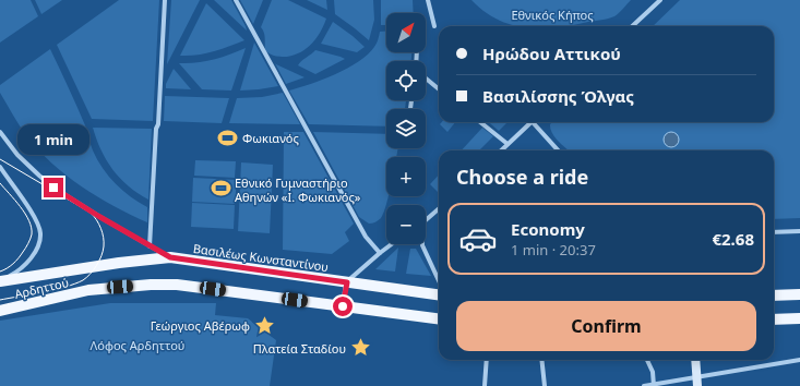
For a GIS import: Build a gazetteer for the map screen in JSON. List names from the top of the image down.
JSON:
{
  "streets": {
    "main road": ["Βασιλέως Κωνσταντίνου", "Αρδηττού"]
  },
  "crossings": [
    ["Βασιλέως Κωνσταντίνου", "Αρδηττού"]
  ],
  "parks": ["Εθνικός Κήπος", "Λόφος Αρδηττού"],
  "places": {
    "sports": ["Φωκιανός", "Εθνικό Γυμναστήριο Αθηνών «Ι. Φωκιανός»"],
    "place": ["Γεώργιος Αβέρωφ", "Πλατεία Σταδίου"]
  },
  "north": "top right",
  "page": {
    "map_buttons": ["+", "−"],
    "banner": ["Ηρώδου Αττικού", "Βασιλίσσης Όλγας"],
    "bubble": "1 min",
    "heading": "Choose a ride",
    "list": [
      {
        "name": "Economy",
        "note": "1 min · 20:37",
        "value": "€2.68"
      }
    ],
    "buttons": "Confirm"
  }
}
